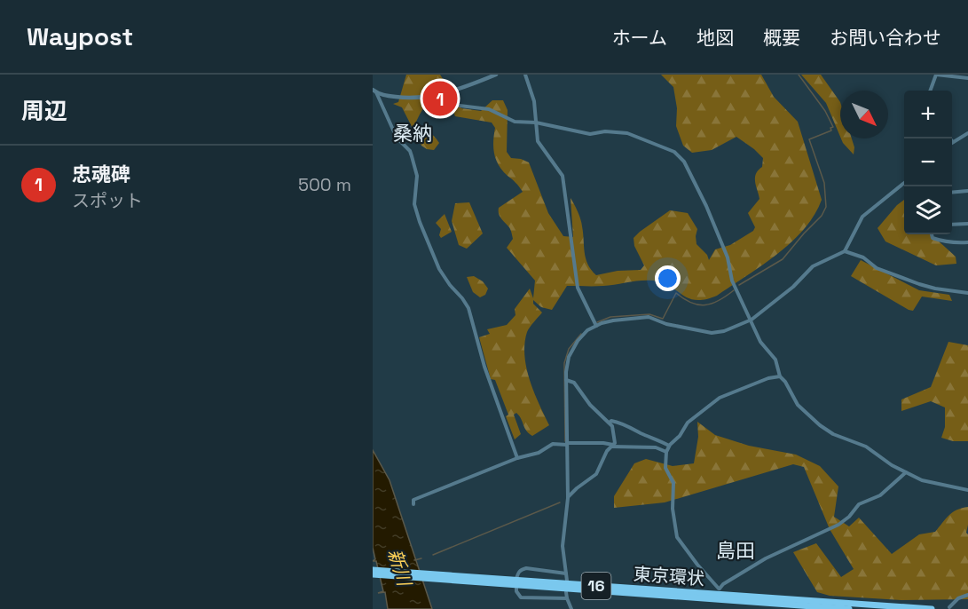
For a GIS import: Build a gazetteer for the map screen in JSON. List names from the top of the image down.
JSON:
{
  "streets": {
    "highway": ["東京環状", "16"]
  },
  "districts": ["桑納", "島田"],
  "water": ["新川"],
  "north": "bottom right",
  "page": {
    "header": "Waypost",
    "nav": [
      "ホーム",
      "地図",
      "概要",
      "お問い合わせ"
    ],
    "heading": "周辺",
    "pins": "1",
    "map_buttons": ["+", "−"],
    "list": [
      {
        "mark": "1",
        "name": "忠魂碑",
        "note": "スポット",
        "value": "500 m"
      }
    ]
  }
}
